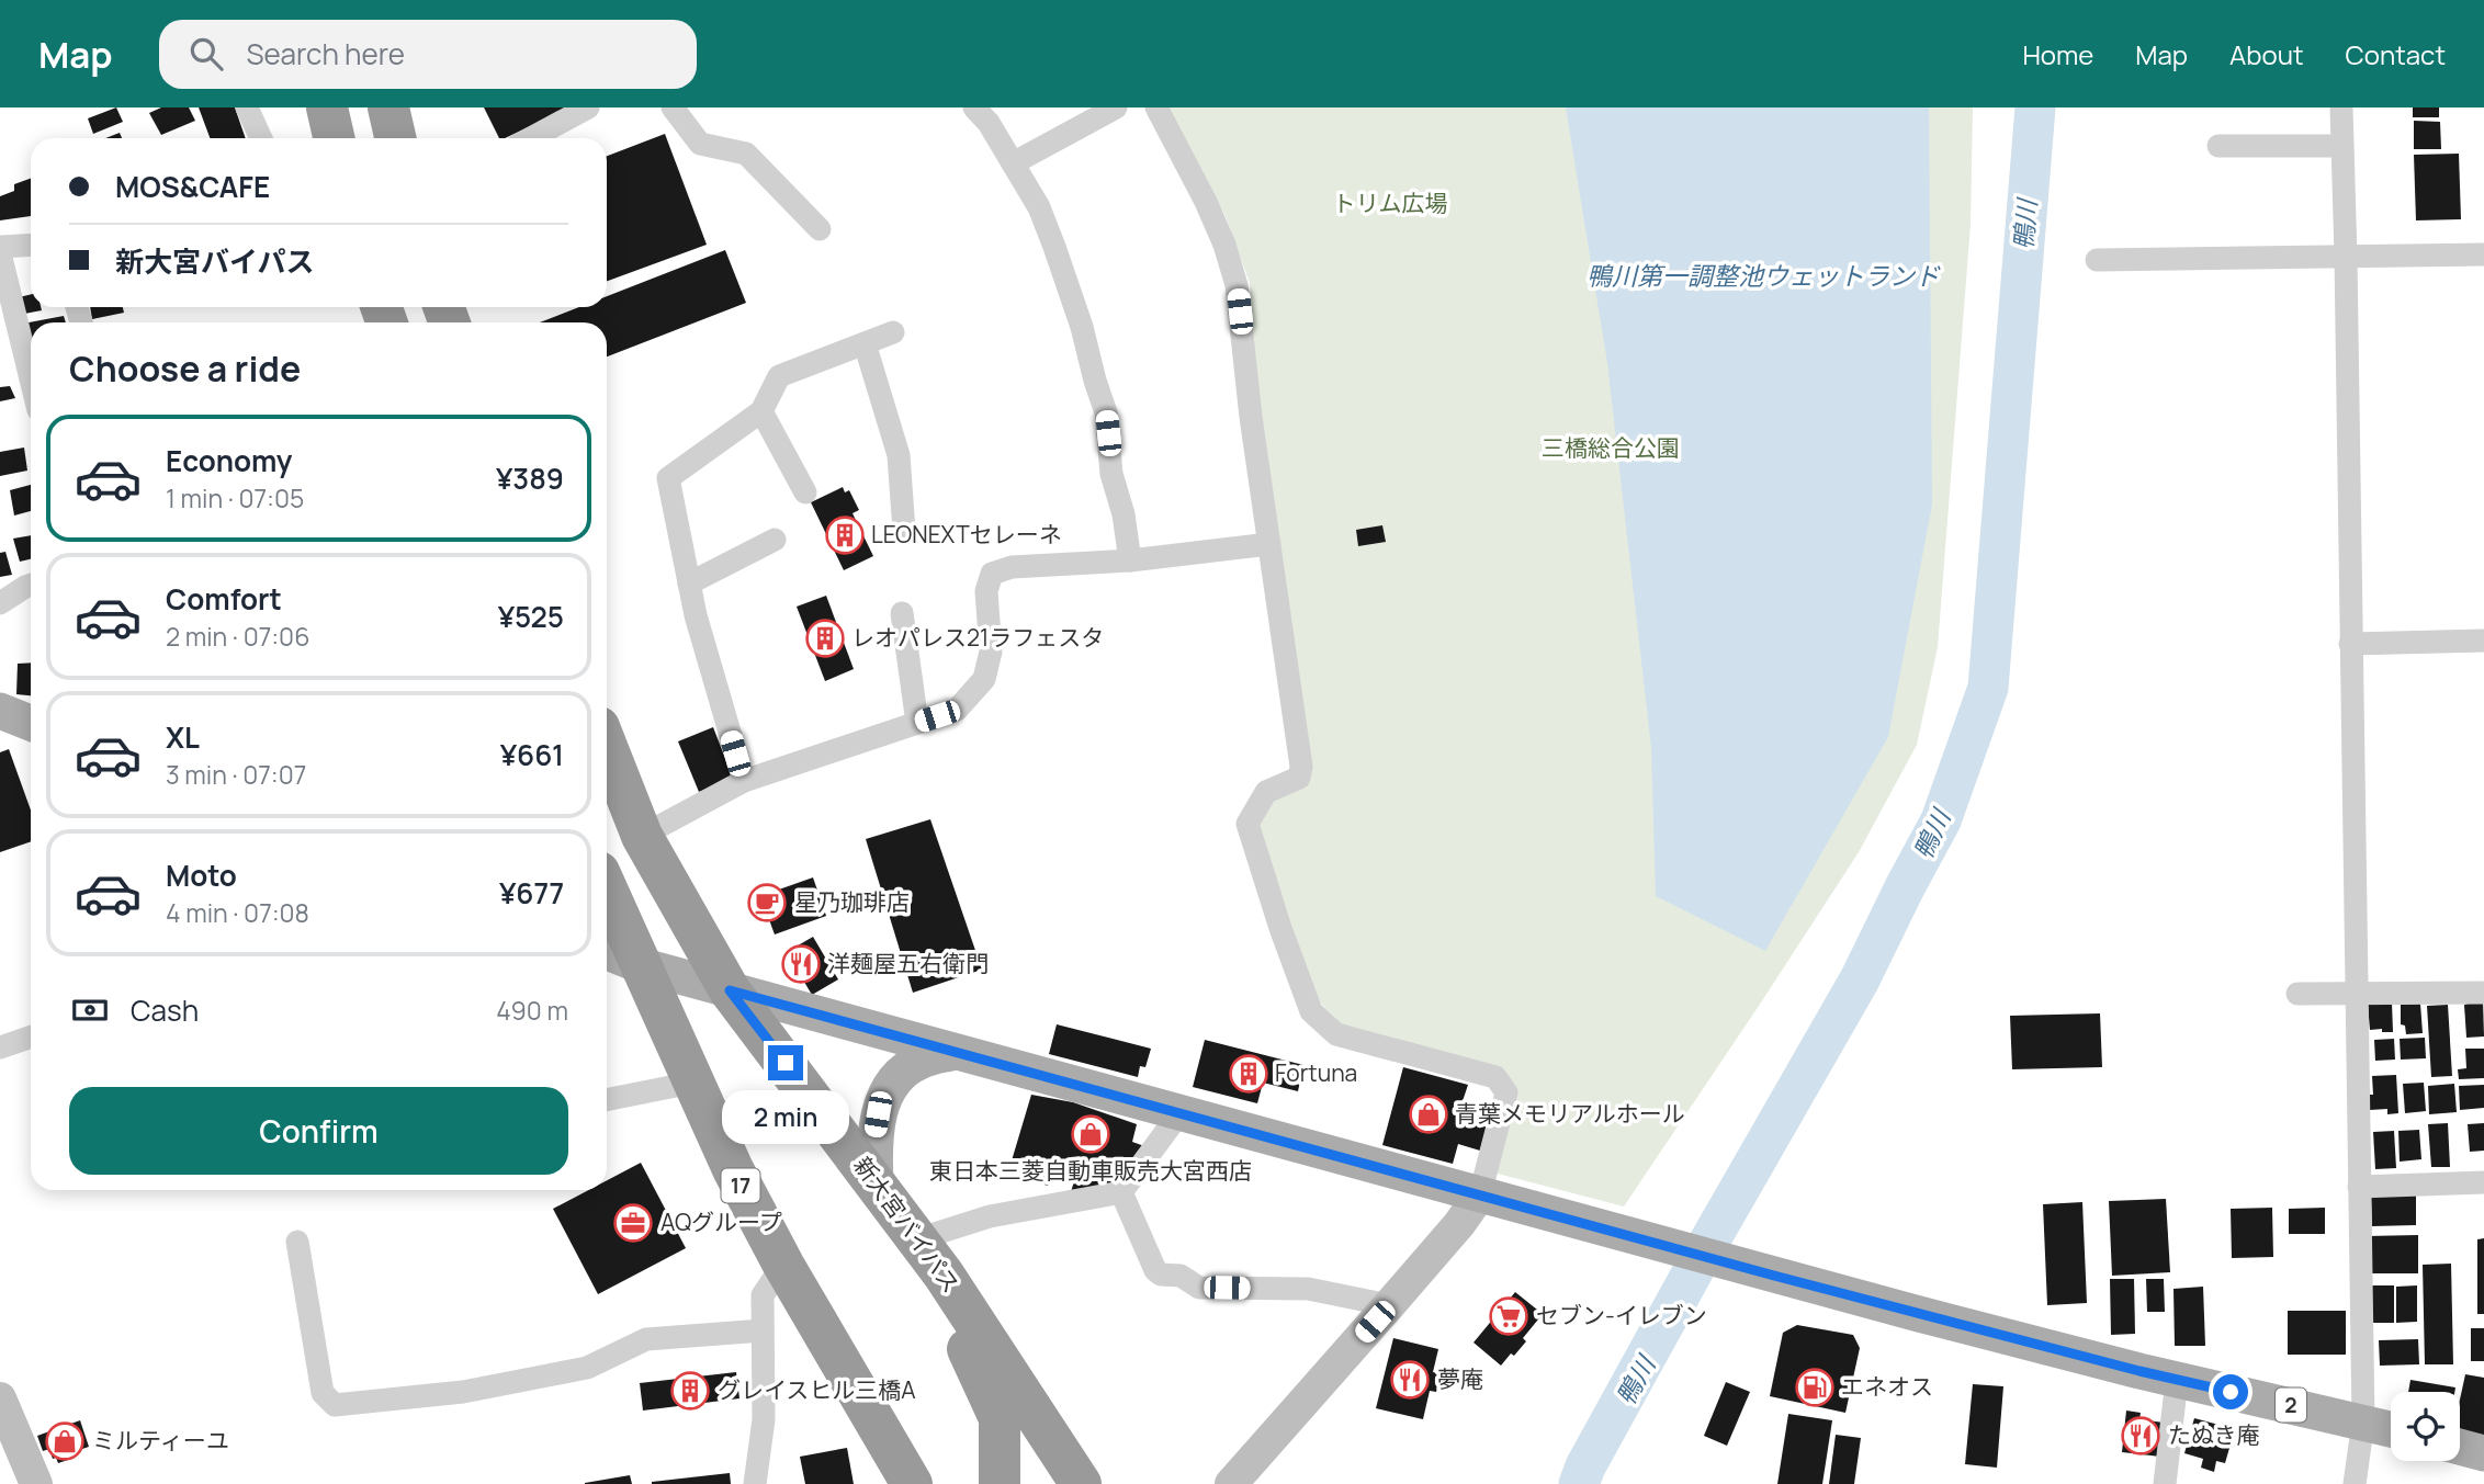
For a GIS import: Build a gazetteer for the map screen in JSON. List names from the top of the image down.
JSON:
{
  "streets": {
    "highway": ["17", "新大宮バイパス"],
    "main road": ["2"]
  },
  "crossings": [
    ["17", "2"],
    ["新大宮バイパス", "2"]
  ],
  "water": ["鴨川", "鴨川第一調整池ウェットランド"],
  "parks": ["トリム広場", "三橋総合公園"],
  "places": {
    "building": [
      "LEONEXTセレーネ",
      "レオパレス21ラフェスタ",
      "Fortuna",
      "グレイスヒル三橋A"
    ],
    "cafe": ["星乃珈琲店"],
    "restaurant": ["洋麺屋五右衛門", "夢庵", "たぬき庵"],
    "shop": ["青葉メモリアルホール", "東日本三菱自動車販売大宮西店", "ミルティーユ"],
    "office": ["AQグループ"],
    "supermarket": ["セブン-イレブン"],
    "fuel station": ["エネオス"]
  },
  "page": {
    "header": "Map",
    "search": "Search here",
    "nav": [
      "Home",
      "Map",
      "About",
      "Contact"
    ],
    "banner": ["MOS&CAFE", "新大宮バイパス"],
    "heading": "Choose a ride",
    "list": [
      {
        "name": "Economy",
        "note": "1 min · 07:05",
        "value": "¥389"
      },
      {
        "name": "Comfort",
        "note": "2 min · 07:06",
        "value": "¥525"
      },
      {
        "name": "XL",
        "note": "3 min · 07:07",
        "value": "¥661"
      },
      {
        "name": "Moto",
        "note": "4 min · 07:08",
        "value": "¥677"
      }
    ],
    "pay": ["Cash", "490 m"],
    "buttons": "Confirm",
    "bubble": "2 min"
  }
}
